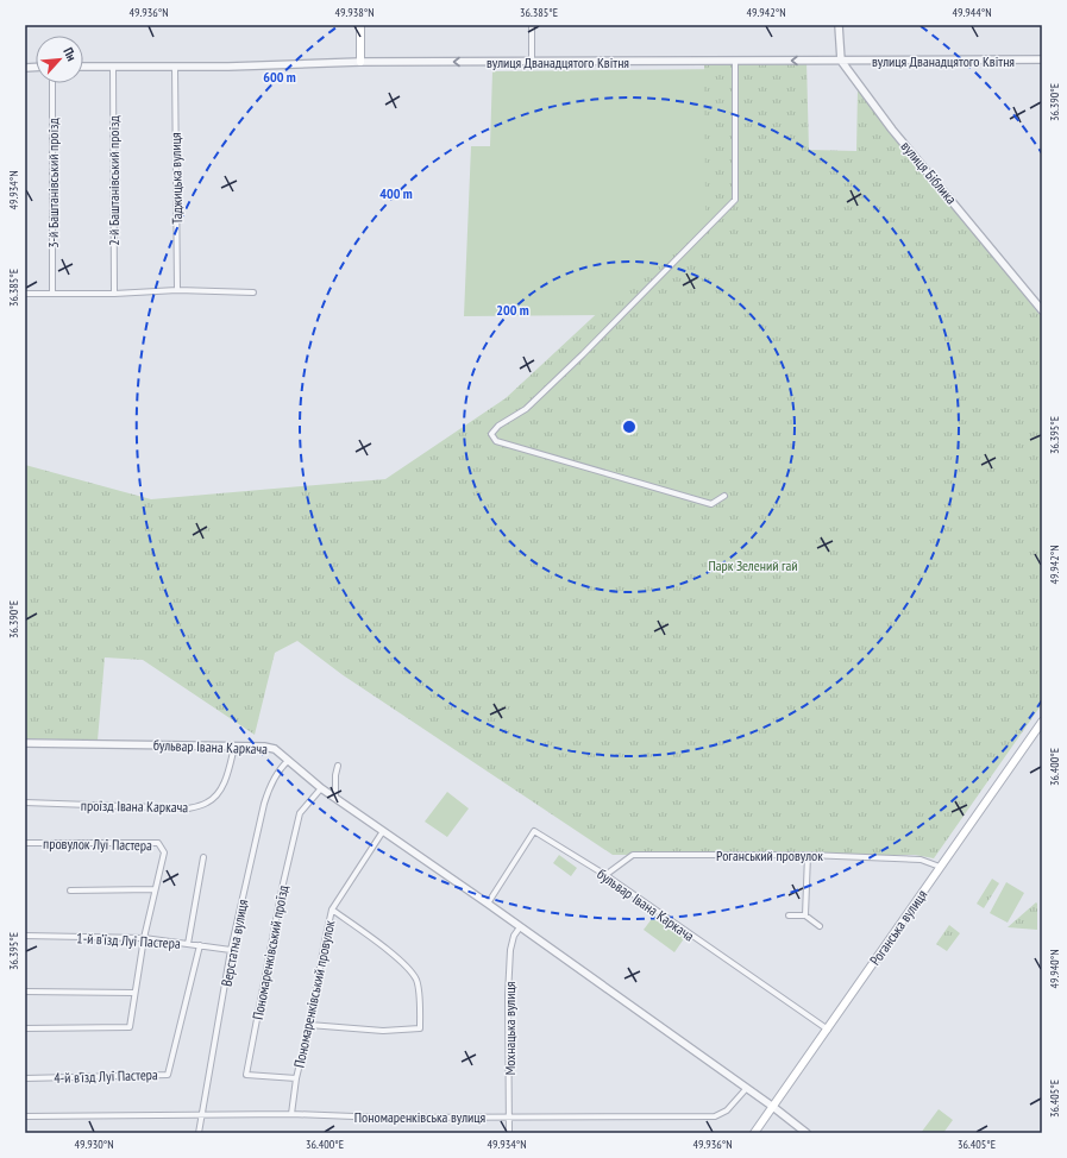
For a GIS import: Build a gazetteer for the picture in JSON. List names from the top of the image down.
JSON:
{
  "streets": {
    "main road": ["Роганська вулиця"],
    "street": [
      "вулиця Дванадцятого Квітня",
      "вулиця Біблика",
      "Таджицька вулиця",
      "2-й Баштанівський проїзд",
      "3-й Баштанівський проїзд",
      "бульвар Івана Каркача",
      "проїзд Івана Каркача",
      "провулок Луї Пастера",
      "Роганський провулок",
      "1-й в’їзд Луї Пастера",
      "Верстатна вулиця",
      "Пономаренківський проїзд",
      "Пономаренківський провулок",
      "Мохнацька вулиця",
      "4-й в’їзд Луї Пастера",
      "Пономаренківська вулиця"
    ]
  },
  "crossings": [
    ["вулиця Дванадцятого Квітня", "вулиця Біблика"],
    ["вулиця Дванадцятого Квітня", "Таджицька вулиця"],
    ["вулиця Дванадцятого Квітня", "2-й Баштанівський проїзд"],
    ["бульвар Івана Каркача", "проїзд Івана Каркача"],
    ["бульвар Івана Каркача", "Роганський провулок"],
    ["бульвар Івана Каркача", "Роганська вулиця"],
    ["бульвар Івана Каркача", "Верстатна вулиця"],
    ["бульвар Івана Каркача", "Пономаренківський проїзд"],
    ["бульвар Івана Каркача", "Пономаренківський провулок"],
    ["бульвар Івана Каркача", "Мохнацька вулиця"],
    ["бульвар Івана Каркача", "Пономаренківська вулиця"],
    ["провулок Луї Пастера", "1-й в’їзд Луї Пастера"],
    ["Роганський провулок", "Роганська вулиця"],
    ["1-й в’їзд Луї Пастера", "Верстатна вулиця"],
    ["1-й в’їзд Луї Пастера", "4-й в’їзд Луї Пастера"],
    ["Верстатна вулиця", "Пономаренківська вулиця"],
    ["Пономаренківський проїзд", "Пономаренківський провулок"],
    ["Пономаренківський провулок", "Пономаренківська вулиця"],
    ["Мохнацька вулиця", "Пономаренківська вулиця"]
  ],
  "parks": ["Парк Зелений гай"],
  "north": "top right",
  "coordinates": [
    "49.936°N",
    "49.938°N",
    "36.385°E",
    "49.942°N",
    "49.944°N",
    "36.390°E",
    "49.934°N",
    "36.395°E",
    "36.400°E",
    "49.940°N",
    "36.405°E",
    "49.930°N"
  ],
  "rings": ["600 m", "400 m", "200 m"]
}
